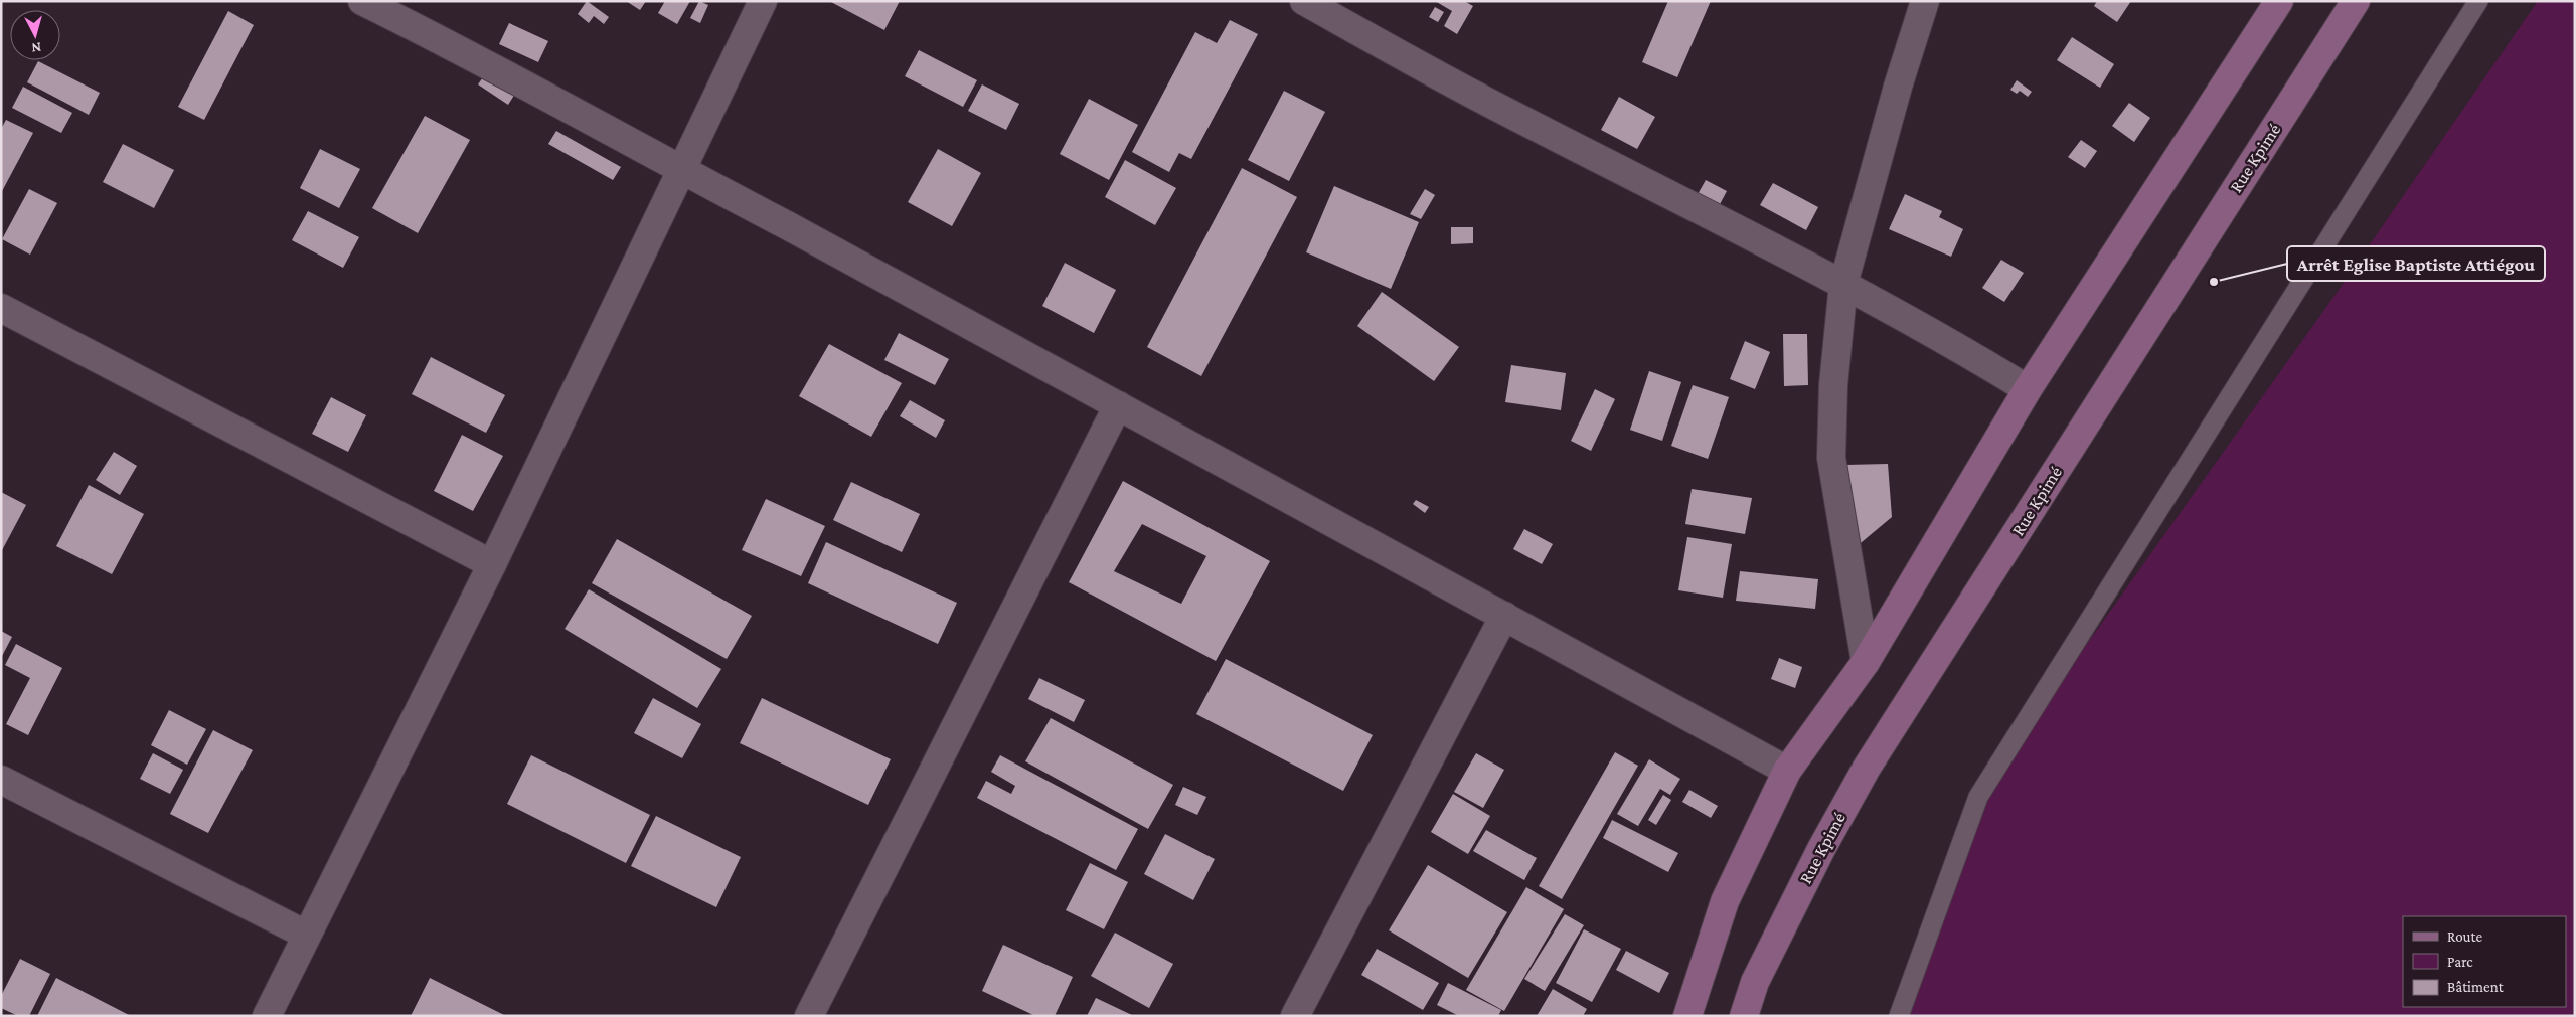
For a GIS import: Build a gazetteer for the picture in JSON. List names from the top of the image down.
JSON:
{
  "streets": {
    "main road": ["Rue Kpimé"]
  },
  "places": ["Arrêt Eglise Baptiste Attiégou"],
  "legend": ["Route", "Parc", "Bâtiment"],
  "north": "bottom"
}
